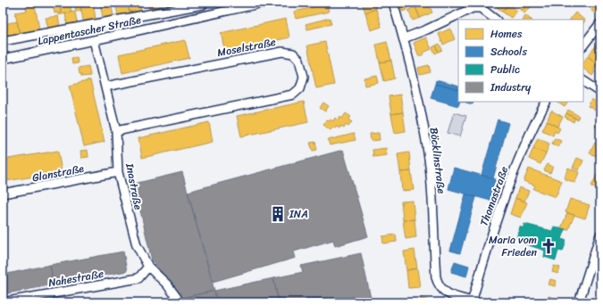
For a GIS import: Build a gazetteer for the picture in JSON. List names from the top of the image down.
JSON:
{
  "streets": {
    "street": [
      "Lappentascher Straße",
      "Moselstraße",
      "Böcklinstraße",
      "Glanstraße",
      "Inastraße",
      "Thomastraße",
      "Nahestraße"
    ]
  },
  "crossings": [
    ["Lappentascher Straße", "Inastraße"],
    ["Moselstraße", "Inastraße"],
    ["Böcklinstraße", "Thomastraße"],
    ["Glanstraße", "Inastraße"],
    ["Inastraße", "Nahestraße"]
  ],
  "places": {
    "building": ["INA"],
    "church": ["Maria vom Frieden"]
  },
  "legend": [
    "Homes",
    "Schools",
    "Public",
    "Industry"
  ]
}
